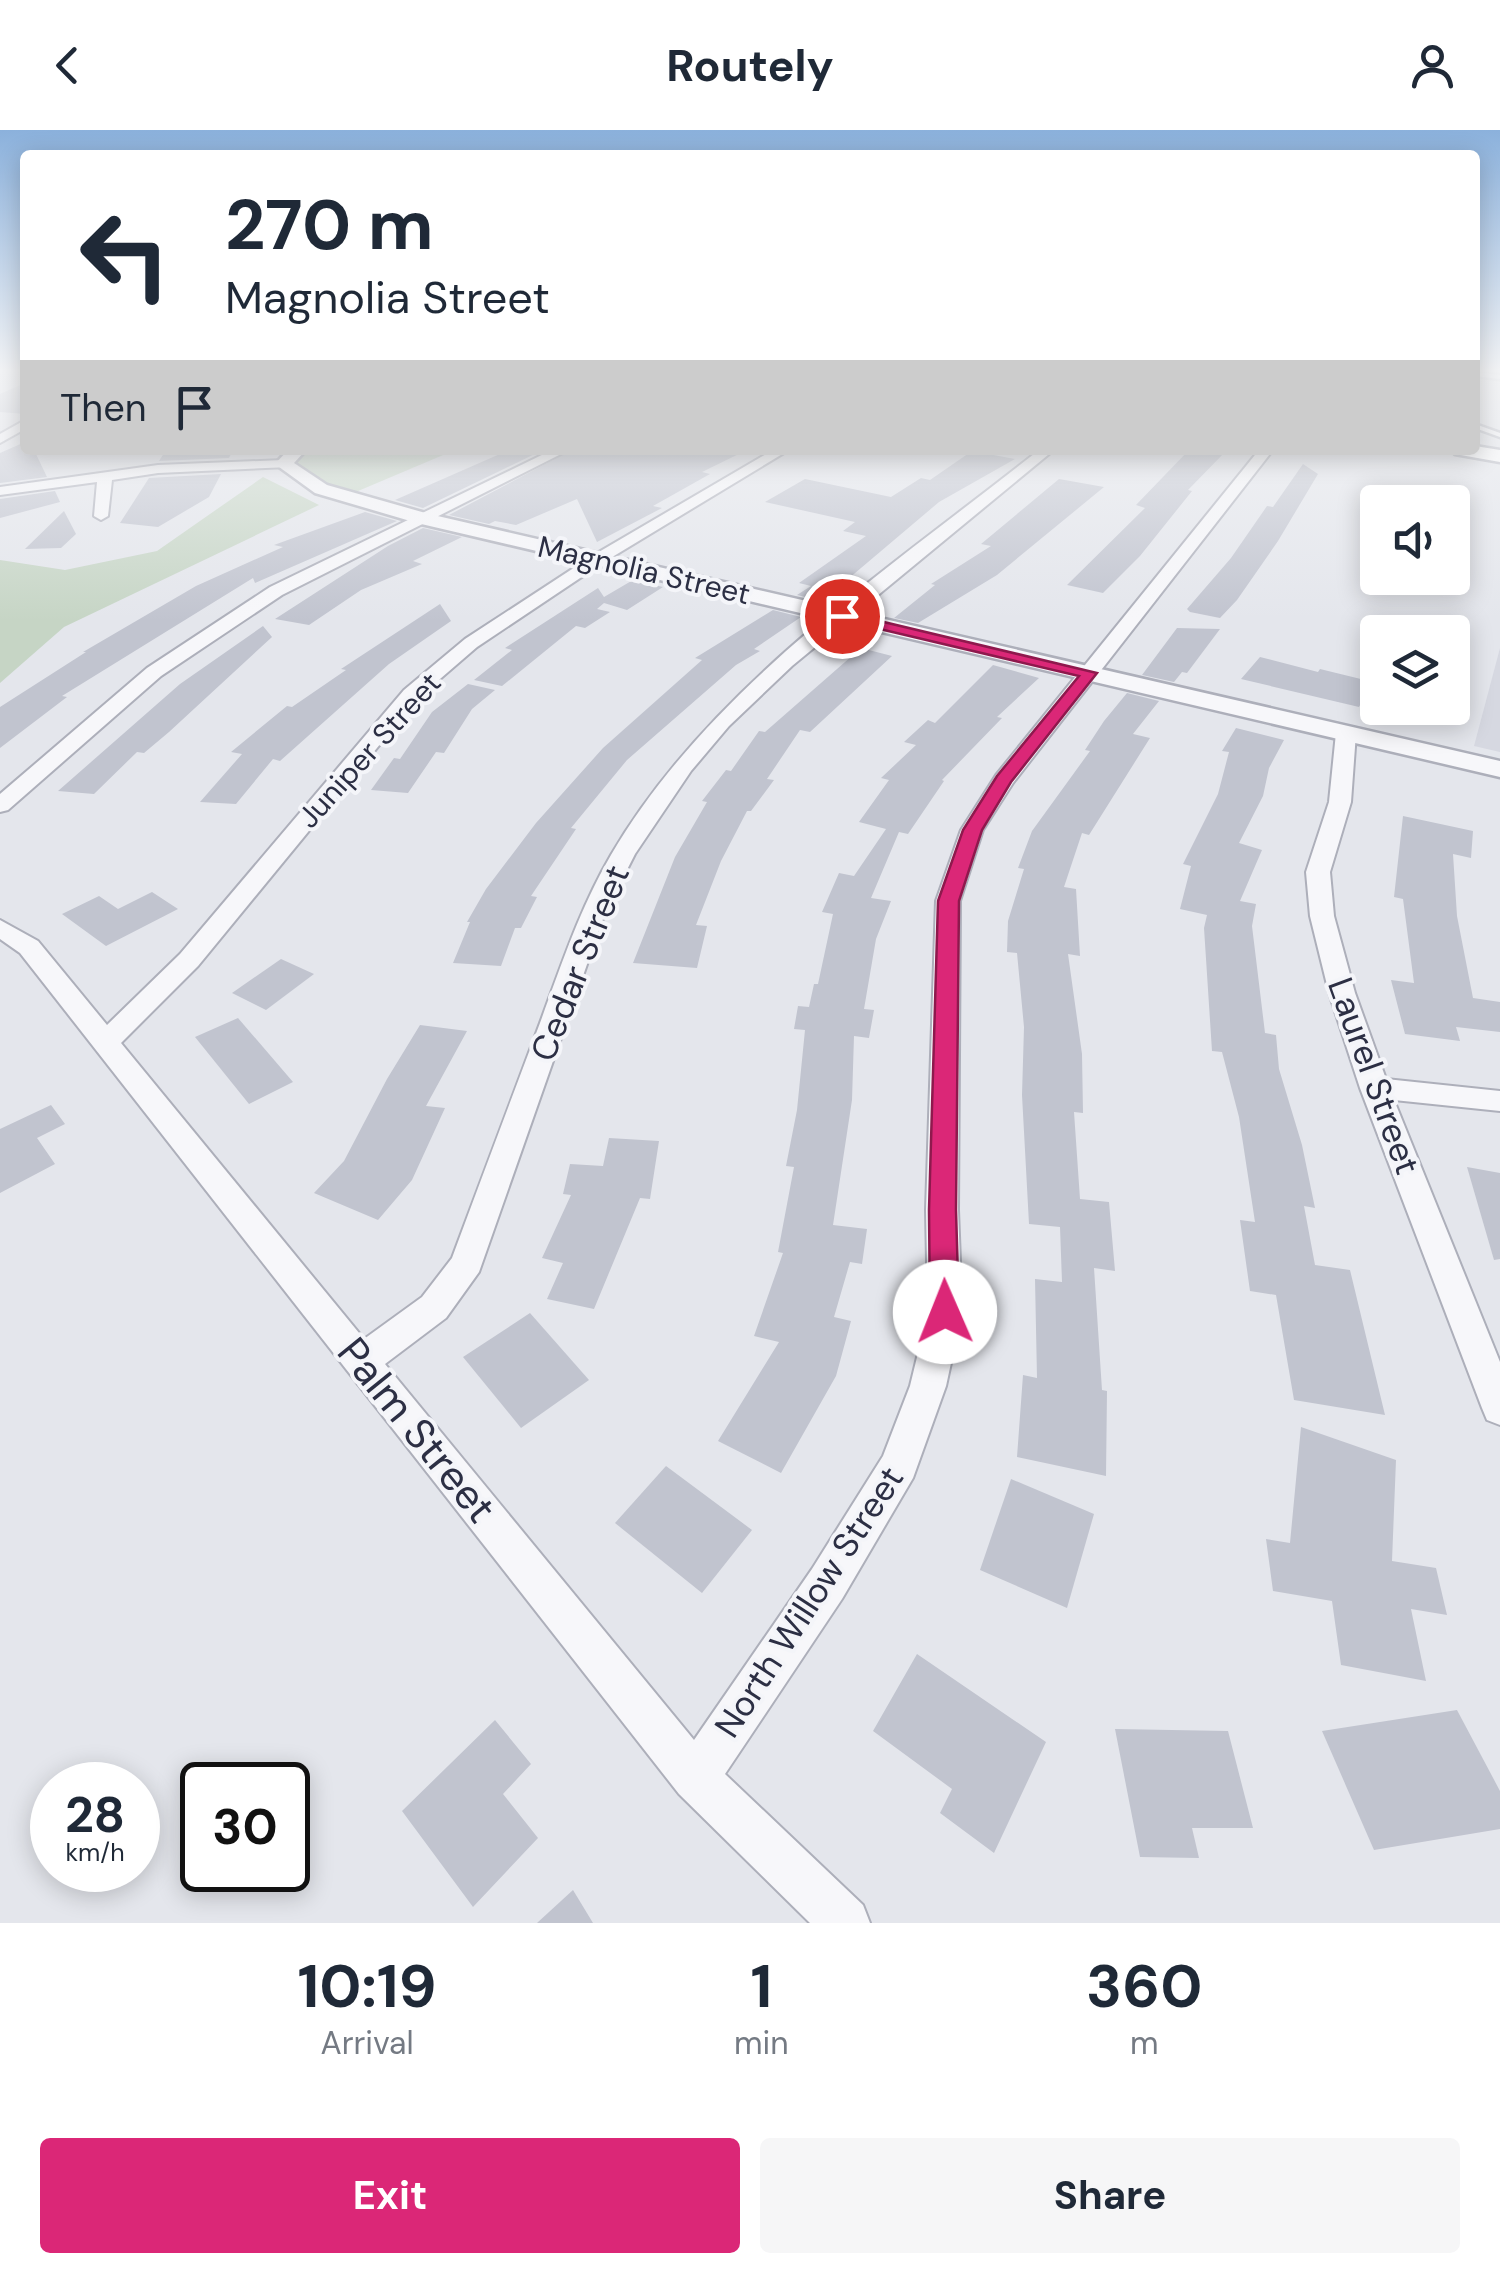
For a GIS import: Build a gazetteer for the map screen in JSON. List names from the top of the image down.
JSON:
{
  "streets": {
    "street": [
      "Magnolia Street",
      "Juniper Street",
      "Cedar Street",
      "Laurel Street",
      "Palm Street",
      "North Willow Street"
    ]
  },
  "crossings": [
    ["Magnolia Street", "Juniper Street"],
    ["Magnolia Street", "Cedar Street"],
    ["Magnolia Street", "Laurel Street"],
    ["Magnolia Street", "North Willow Street"],
    ["Juniper Street", "Palm Street"],
    ["Cedar Street", "Palm Street"],
    ["Palm Street", "North Willow Street"]
  ],
  "page": {
    "header": "Routely",
    "turn": ["270 m", "Magnolia Street"],
    "then": "Then",
    "speed": "28 km/h",
    "limit": "30",
    "eta": [
      "10:19",
      "Arrival",
      "1",
      "min",
      "360",
      "m"
    ],
    "buttons": ["Exit", "Share"]
  }
}
